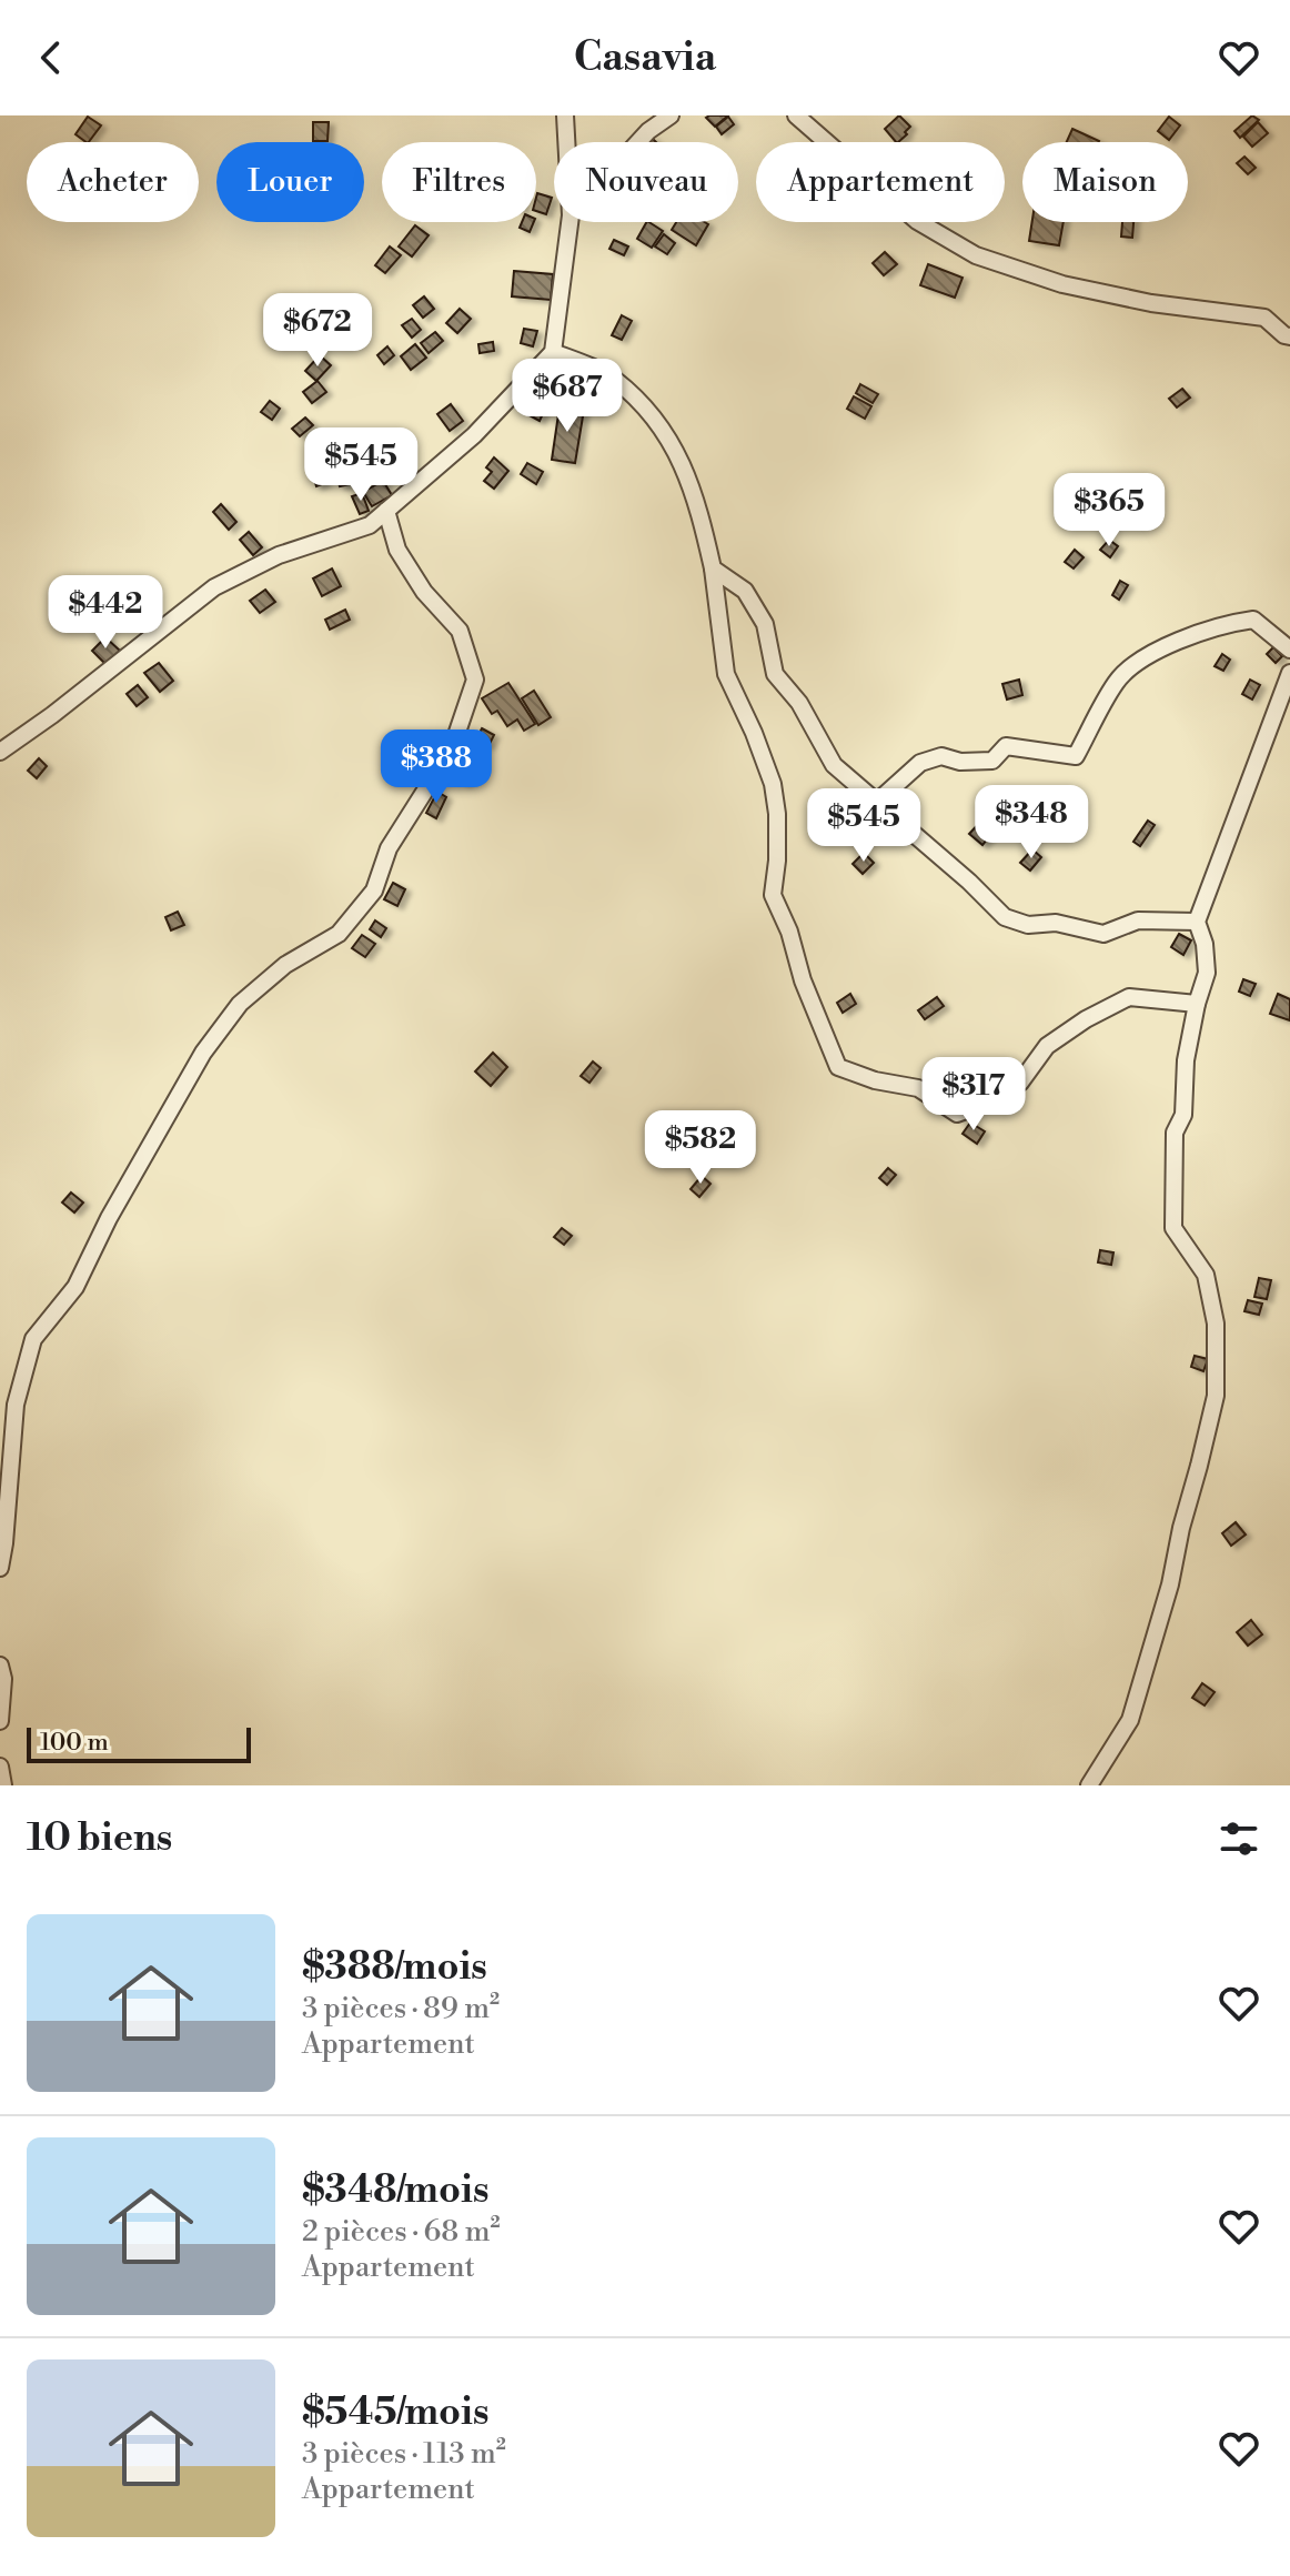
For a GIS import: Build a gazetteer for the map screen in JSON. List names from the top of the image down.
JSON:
{
  "scale_bar": "100 m",
  "page": {
    "header": "Casavia",
    "chip": [
      "Acheter",
      "Louer",
      "Filtres",
      "Nouveau",
      "Appartement",
      "Maison"
    ],
    "price": [
      "$672",
      "$687",
      "$545",
      "$365",
      "$442",
      "$388",
      "$348",
      "$545",
      "$317",
      "$582"
    ],
    "scale": "100 m",
    "heading": "10 biens",
    "list": [
      {
        "name": "$388/mois",
        "note": "3 pièces · 89 m² · Appartement"
      },
      {
        "name": "$348/mois",
        "note": "2 pièces · 68 m² · Appartement"
      },
      {
        "name": "$545/mois",
        "note": "3 pièces · 113 m² · Appartement"
      }
    ]
  }
}
